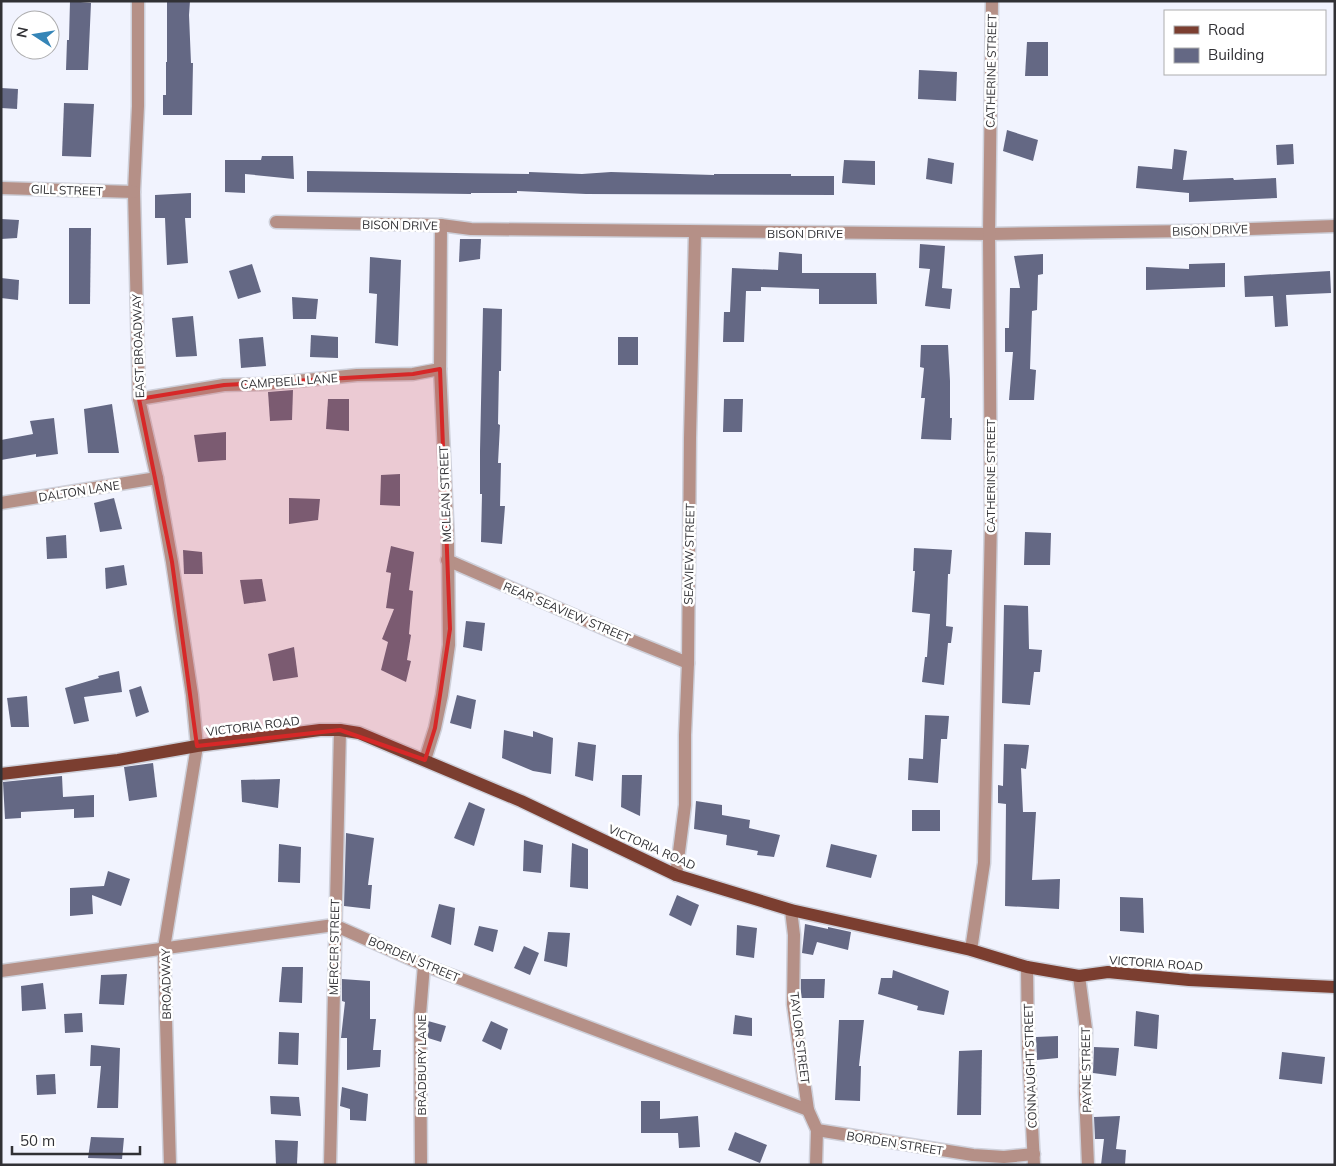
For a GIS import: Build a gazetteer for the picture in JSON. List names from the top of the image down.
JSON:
{
  "streets": {
    "main road": ["VICTORIA ROAD"],
    "street": [
      "CATHERINE STREET",
      "GILL STREET",
      "BISON DRIVE",
      "EAST BROADWAY",
      "CAMPBELL LANE",
      "DALTON LANE",
      "MCLEAN STREET",
      "SEAVIEW STREET",
      "REAR SEAVIEW STREET",
      "MERCER STREET",
      "BORDEN STREET",
      "BROADWAY",
      "TAYLOR STREET",
      "BRADBURY LANE",
      "CONNAUGHT STREET",
      "PAYNE STREET"
    ]
  },
  "crossings": [
    ["CATHERINE STREET", "BISON DRIVE"],
    ["CATHERINE STREET", "VICTORIA ROAD"],
    ["GILL STREET", "EAST BROADWAY"],
    ["BISON DRIVE", "MCLEAN STREET"],
    ["BISON DRIVE", "SEAVIEW STREET"],
    ["EAST BROADWAY", "CAMPBELL LANE"],
    ["EAST BROADWAY", "DALTON LANE"],
    ["EAST BROADWAY", "VICTORIA ROAD"],
    ["EAST BROADWAY", "BROADWAY"],
    ["CAMPBELL LANE", "MCLEAN STREET"],
    ["MCLEAN STREET", "REAR SEAVIEW STREET"],
    ["MCLEAN STREET", "VICTORIA ROAD"],
    ["SEAVIEW STREET", "REAR SEAVIEW STREET"],
    ["SEAVIEW STREET", "VICTORIA ROAD"],
    ["VICTORIA ROAD", "MERCER STREET"],
    ["VICTORIA ROAD", "BROADWAY"],
    ["VICTORIA ROAD", "TAYLOR STREET"],
    ["VICTORIA ROAD", "CONNAUGHT STREET"],
    ["VICTORIA ROAD", "PAYNE STREET"],
    ["MERCER STREET", "BORDEN STREET"],
    ["BORDEN STREET", "TAYLOR STREET"],
    ["BORDEN STREET", "BRADBURY LANE"],
    ["BORDEN STREET", "CONNAUGHT STREET"]
  ],
  "legend": ["Road", "Building"],
  "scale_bar": "50 m",
  "north": "left"
}
